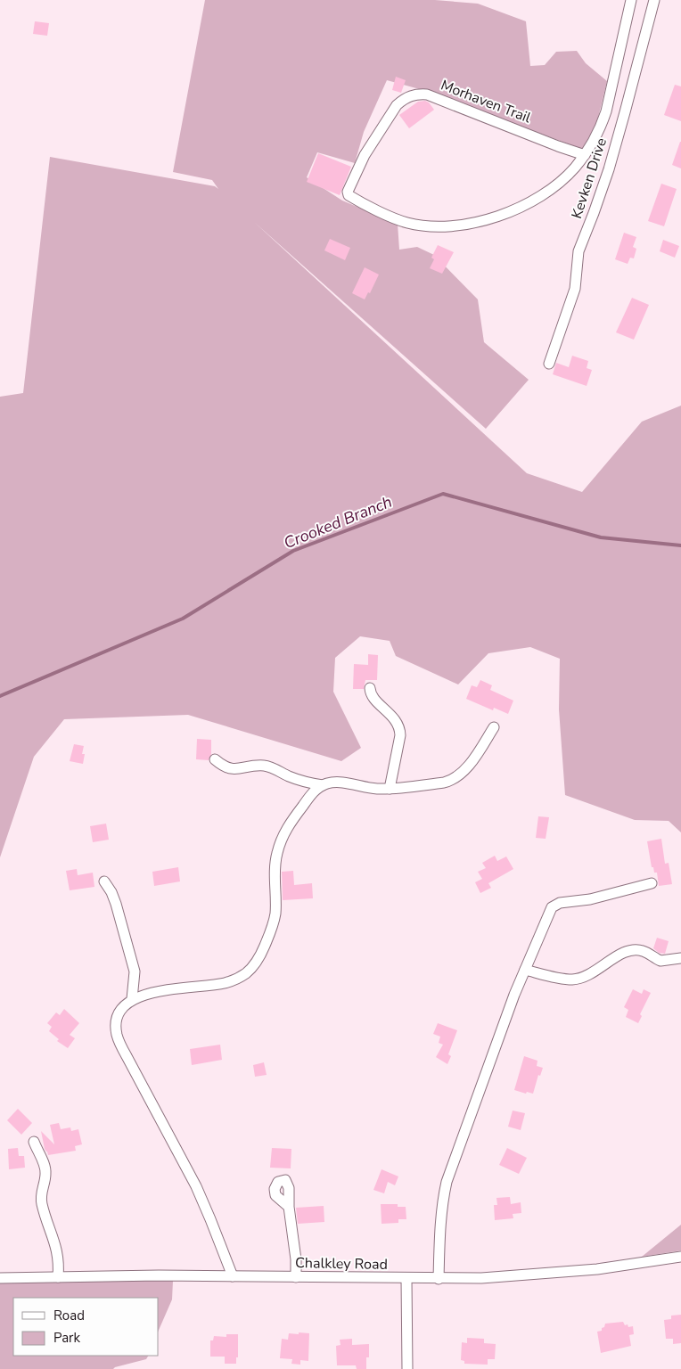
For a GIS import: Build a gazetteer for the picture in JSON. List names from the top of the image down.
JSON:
{
  "streets": {
    "street": ["Morhaven Trail", "Kevken Drive", "Chalkley Road"]
  },
  "water": ["Crooked Branch"],
  "legend": ["Road", "Park"]
}
